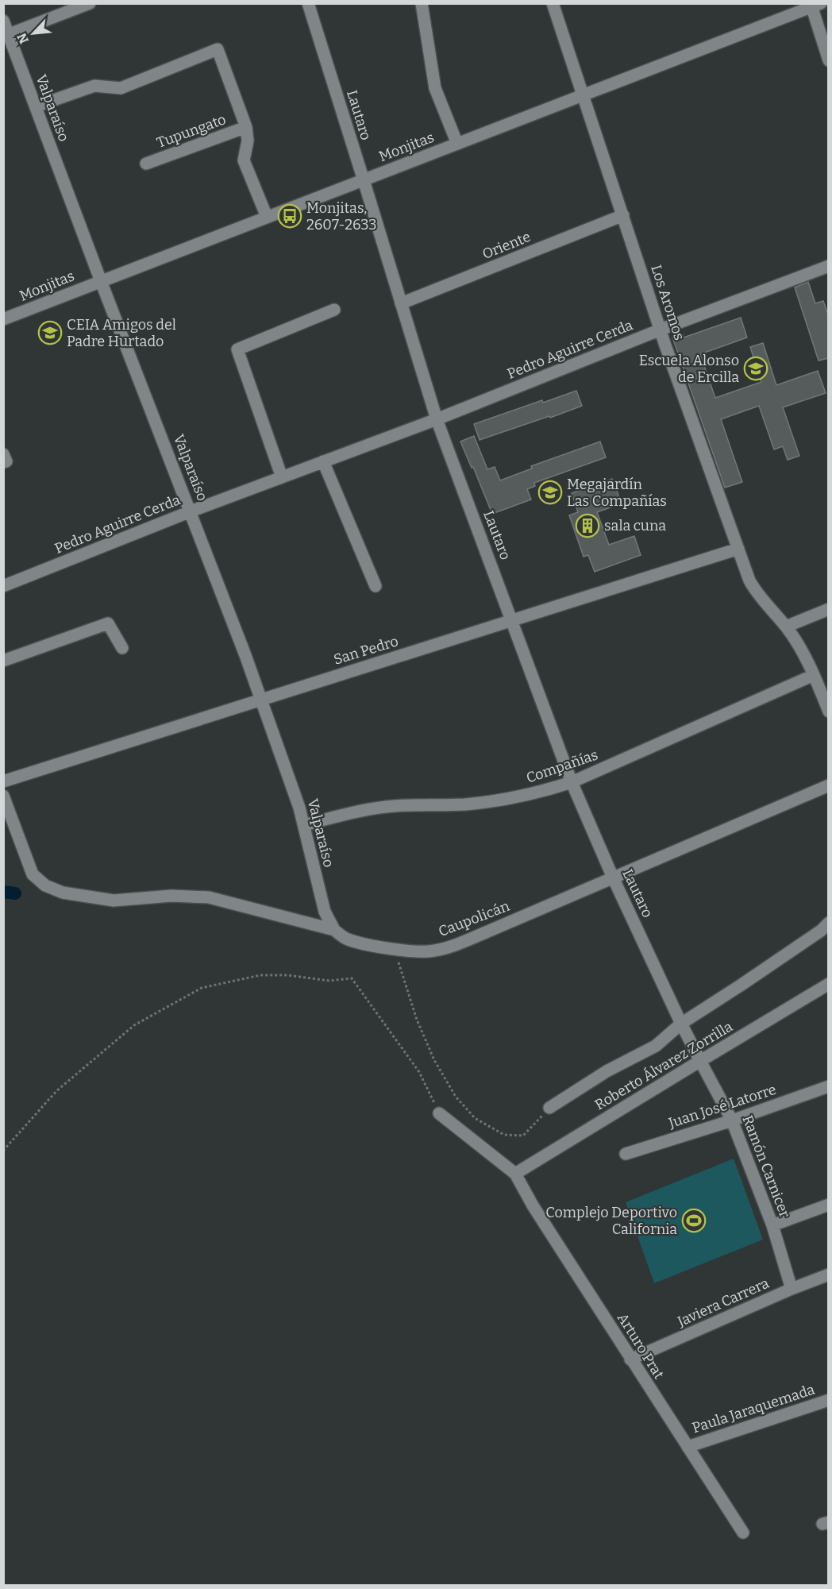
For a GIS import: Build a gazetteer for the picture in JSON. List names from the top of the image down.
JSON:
{
  "streets": {
    "street": [
      "Valparaíso",
      "Lautaro",
      "Tupungato",
      "Monjitas",
      "Oriente",
      "Los Aromos",
      "Pedro Aguirre Cerda",
      "San Pedro",
      "Compañías",
      "Caupolicán",
      "Roberto Álvarez Zorrilla",
      "Juan José Latorre",
      "Ramón Carnicer",
      "Javiera Carrera",
      "Arturo Prat",
      "Paula Jaraquemada"
    ]
  },
  "crossings": [
    ["Valparaíso", "Monjitas"],
    ["Valparaíso", "Pedro Aguirre Cerda"],
    ["Valparaíso", "San Pedro"],
    ["Valparaíso", "Compañías"],
    ["Valparaíso", "Caupolicán"],
    ["Lautaro", "Monjitas"],
    ["Lautaro", "Oriente"],
    ["Lautaro", "Pedro Aguirre Cerda"],
    ["Lautaro", "San Pedro"],
    ["Lautaro", "Compañías"],
    ["Lautaro", "Caupolicán"],
    ["Lautaro", "Roberto Álvarez Zorrilla"],
    ["Lautaro", "Ramón Carnicer"],
    ["Monjitas", "Los Aromos"],
    ["Oriente", "Los Aromos"],
    ["Los Aromos", "Pedro Aguirre Cerda"],
    ["Los Aromos", "San Pedro"],
    ["Los Aromos", "Compañías"],
    ["Roberto Álvarez Zorrilla", "Ramón Carnicer"],
    ["Roberto Álvarez Zorrilla", "Arturo Prat"],
    ["Juan José Latorre", "Ramón Carnicer"],
    ["Ramón Carnicer", "Javiera Carrera"],
    ["Javiera Carrera", "Arturo Prat"],
    ["Arturo Prat", "Paula Jaraquemada"]
  ],
  "places": {
    "bus stop": ["Monjitas, 2607-2633"],
    "school or university": ["CEIA Amigos del Padre Hurtado", "Escuela Alonso de Ercilla", "Megajardín Las Compañías"],
    "building": ["sala cuna"],
    "sports": ["Complejo Deportivo California"]
  },
  "north": "bottom left"
}
